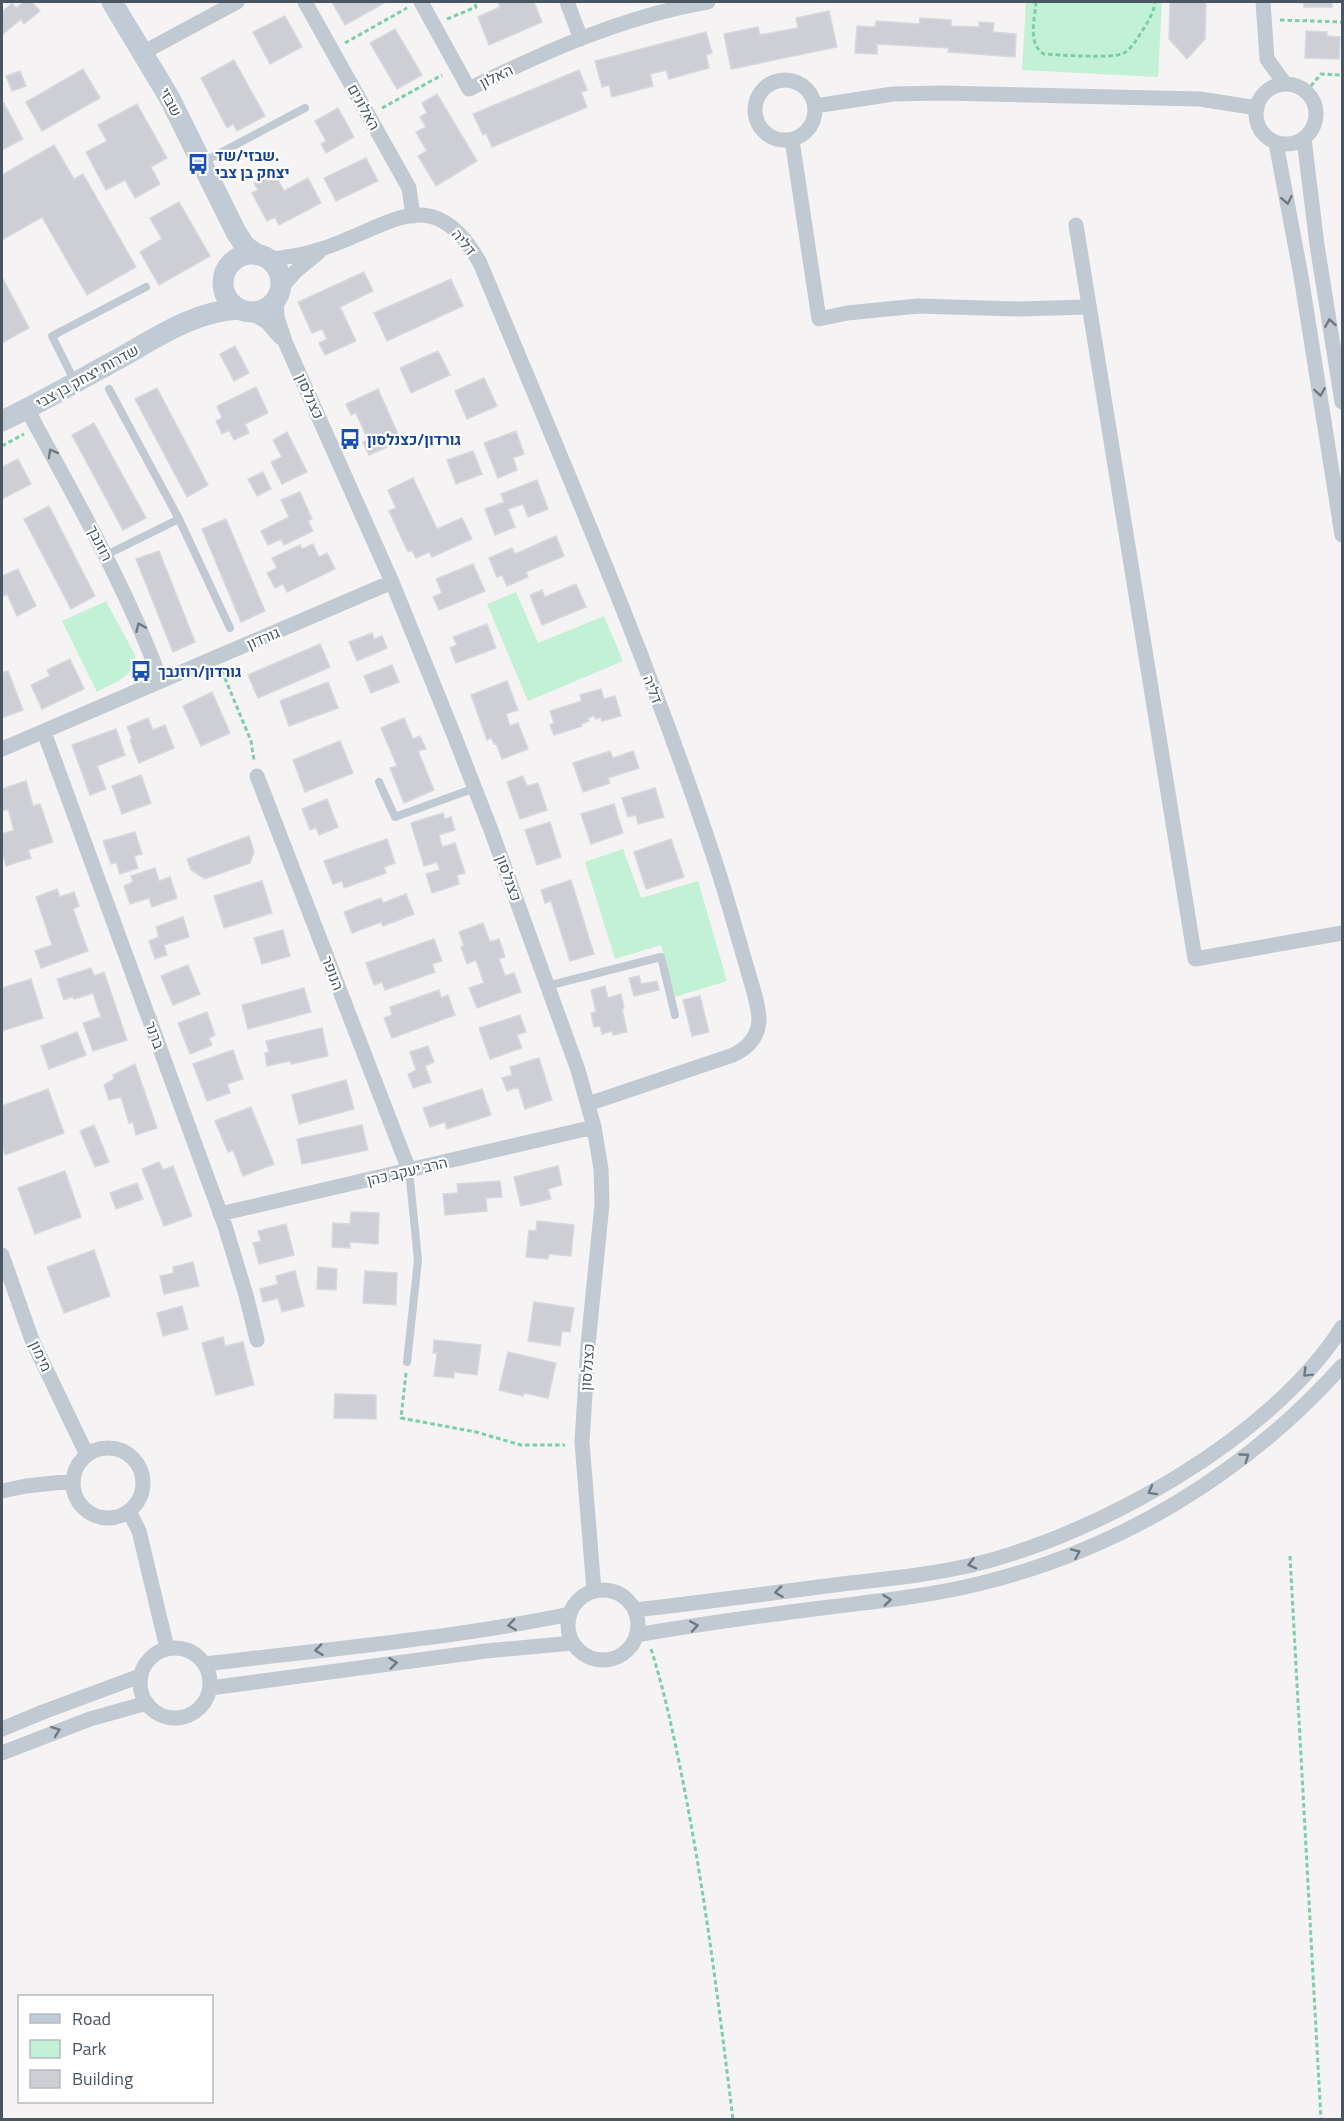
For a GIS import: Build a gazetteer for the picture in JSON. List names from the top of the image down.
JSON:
{
  "streets": {
    "street": [
      "האלון",
      "שבזי",
      "האלונים",
      "דליה",
      "שדרות יצחק בן צבי",
      "כצנלסון",
      "רוזנבך",
      "גורדון",
      "הנופר",
      "ברנר",
      "הרב יעקב כהן",
      "מימון"
    ]
  },
  "crossings": [
    ["שבזי", "שדרות יצחק בן צבי"],
    ["שבזי", "כצנלסון"],
    ["האלונים", "דליה"],
    ["דליה", "כצנלסון"],
    ["שדרות יצחק בן צבי", "כצנלסון"],
    ["שדרות יצחק בן צבי", "רוזנבך"],
    ["כצנלסון", "גורדון"],
    ["כצנלסון", "הרב יעקב כהן"],
    ["רוזנבך", "גורדון"],
    ["גורדון", "ברנר"],
    ["הנופר", "הרב יעקב כהן"],
    ["ברנר", "הרב יעקב כהן"]
  ],
  "one_way": ["רוזנבך"],
  "places": {
    "bus stop": ["שבזי/שד. יצחק בן צבי", "גורדון/כצנלסון", "גורדון/רוזנבך"]
  },
  "legend": ["Road", "Park", "Building"]
}
